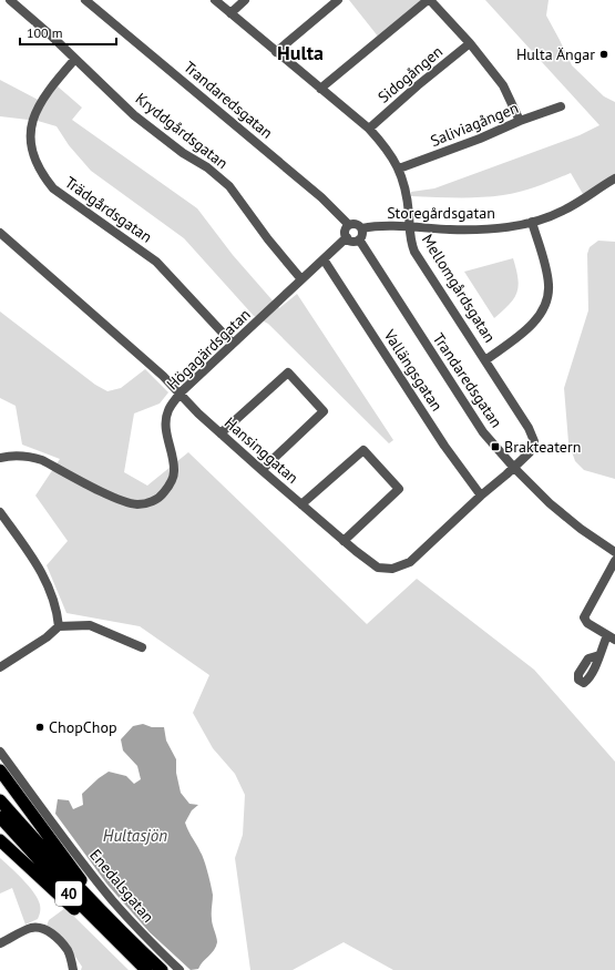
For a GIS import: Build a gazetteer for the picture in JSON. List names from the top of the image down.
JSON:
{
  "streets": {
    "highway": ["40"],
    "street": [
      "Sidogången",
      "Trandaredsgatan",
      "Saliviagången",
      "Kryddgårdsgatan",
      "Trädgårdsgatan",
      "Storegårdsgatan",
      "Mellomgårdsgatan",
      "Högagärdsgatan",
      "Vallängsgatan",
      "Hansinggatan",
      "Enedalsgatan"
    ]
  },
  "crossings": [
    ["Sidogången", "Mellomgårdsgatan"],
    ["Trandaredsgatan", "Storegårdsgatan"],
    ["Trandaredsgatan", "Mellomgårdsgatan"],
    ["Trandaredsgatan", "Högagärdsgatan"],
    ["Trandaredsgatan", "Hansinggatan"],
    ["Saliviagången", "Mellomgårdsgatan"],
    ["Kryddgårdsgatan", "Trädgårdsgatan"],
    ["Kryddgårdsgatan", "Högagärdsgatan"],
    ["Trädgårdsgatan", "Högagärdsgatan"],
    ["Storegårdsgatan", "Mellomgårdsgatan"],
    ["Storegårdsgatan", "Högagärdsgatan"],
    ["Mellomgårdsgatan", "Hansinggatan"],
    ["Högagärdsgatan", "Vallängsgatan"],
    ["Högagärdsgatan", "Hansinggatan"],
    ["Vallängsgatan", "Hansinggatan"]
  ],
  "districts": ["Hulta"],
  "water": ["Hultasjön"],
  "places": {
    "other": ["Hulta Ängar", "ChopChop"],
    "transit": ["Brakteatern"]
  },
  "scale_bar": "100 m"
}
